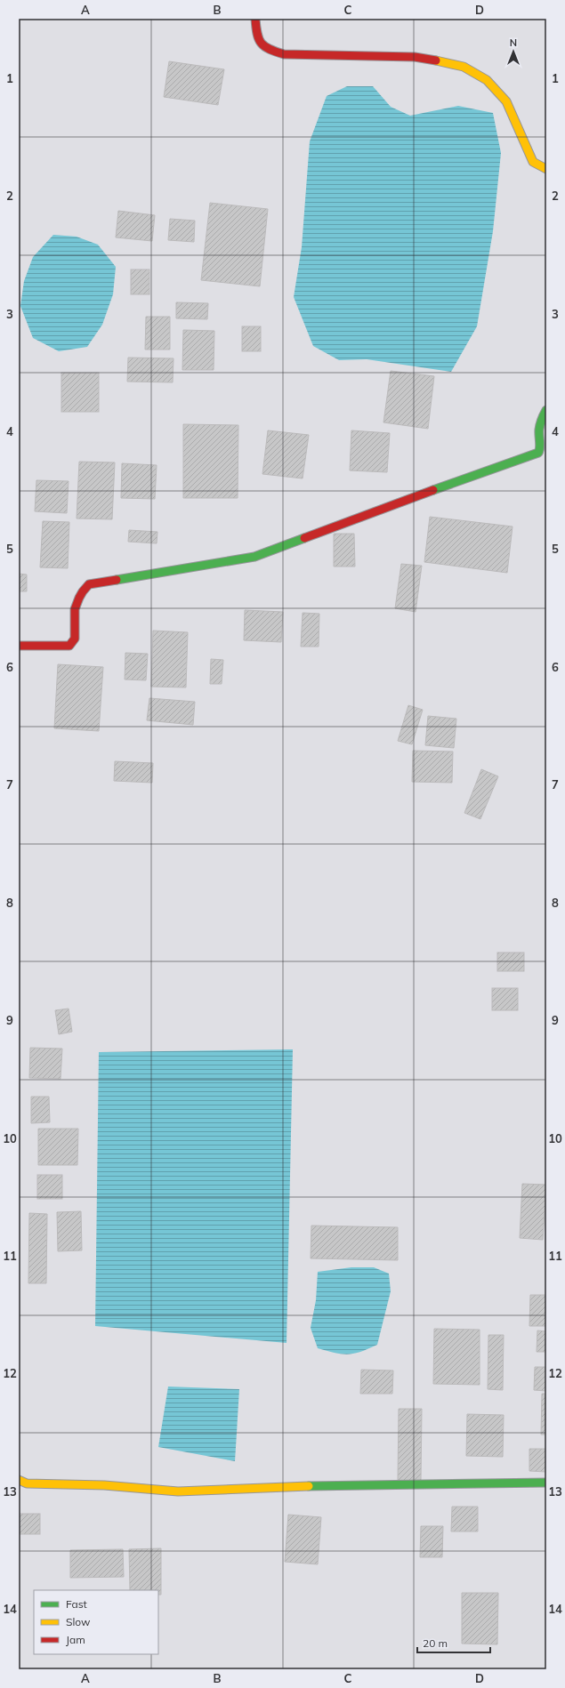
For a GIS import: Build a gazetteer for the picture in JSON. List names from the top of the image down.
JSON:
{
  "legend": ["Fast", "Slow", "Jam"],
  "scale_bar": "20 m",
  "north": "top",
  "grid": {
    "columns": [
      "A",
      "B",
      "C",
      "D"
    ],
    "rows": [
      "1",
      "2",
      "3",
      "4",
      "5",
      "6",
      "7",
      "8",
      "9",
      "10",
      "11",
      "12",
      "13",
      "14"
    ]
  }
}
